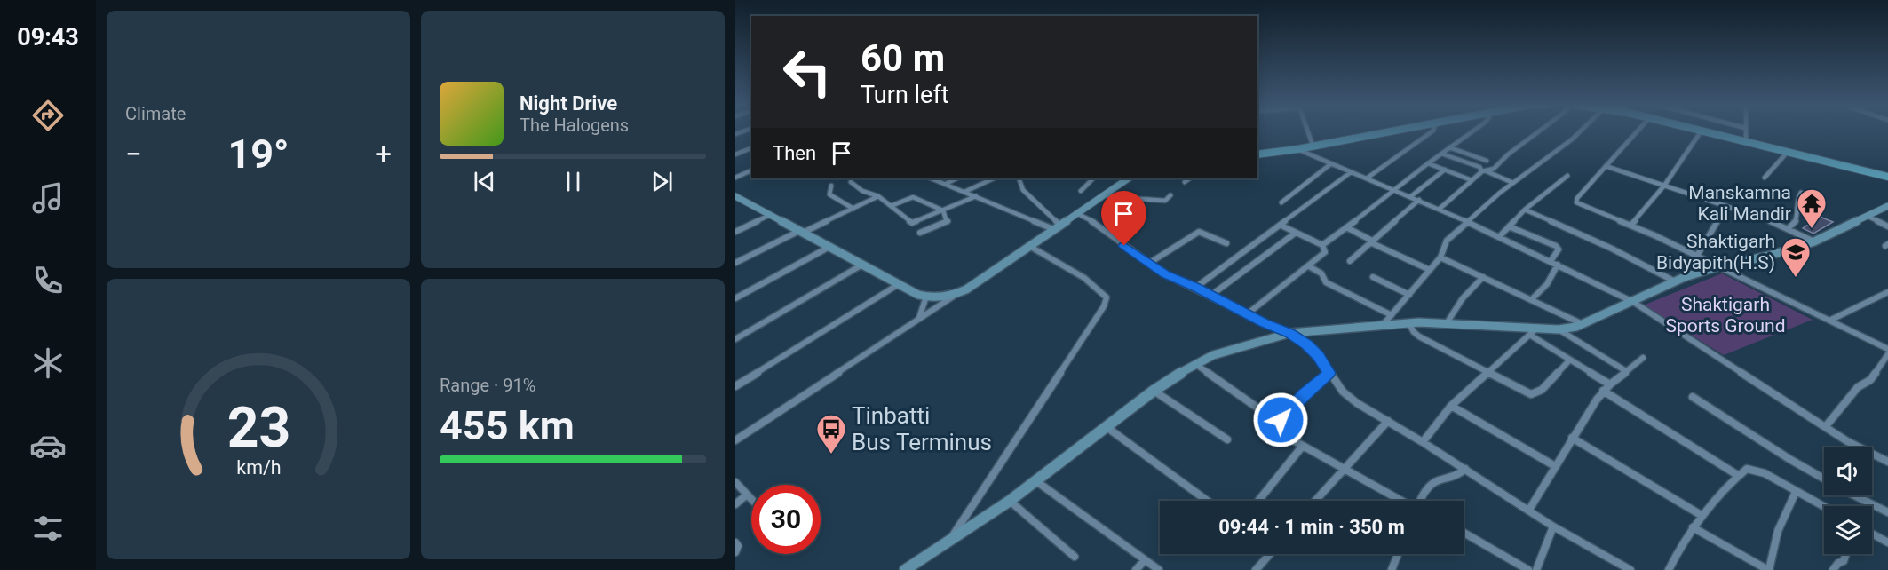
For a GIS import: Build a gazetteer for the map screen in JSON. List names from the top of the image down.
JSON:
{
  "parks": ["Shaktigarh Sports Ground"],
  "places": {
    "temple": ["Manskamna Kali Mandir"],
    "school or university": ["Shaktigarh Bidyapith(H.S)"],
    "bus stop": ["Tinbatti Bus Terminus"]
  },
  "page": {
    "tabs": "09:43",
    "tile": [
      "Climate",
      ["Range · 91%", "455 km"]
    ],
    "turn": ["60 m", "Turn left"],
    "song": ["Night Drive", "The Halogens"],
    "then": "Then",
    "heat": ["−", "19°", "+"],
    "limit": "30",
    "trip": "09:44 · 1 min · 350 m",
    "gauge": ["23", "km/h"]
  }
}
